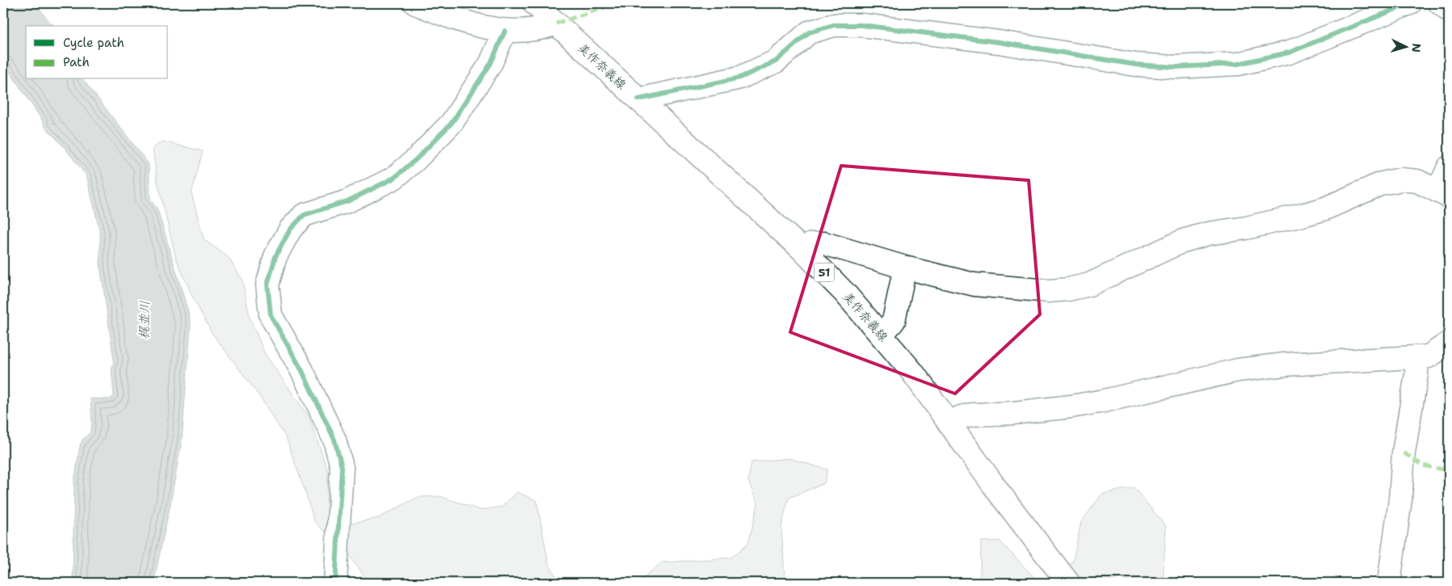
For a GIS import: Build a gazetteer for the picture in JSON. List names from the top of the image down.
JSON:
{
  "streets": {
    "street": ["美作奈義線", "51"]
  },
  "water": ["梶並川"],
  "legend": ["Cycle path", "Path"],
  "north": "right"
}
